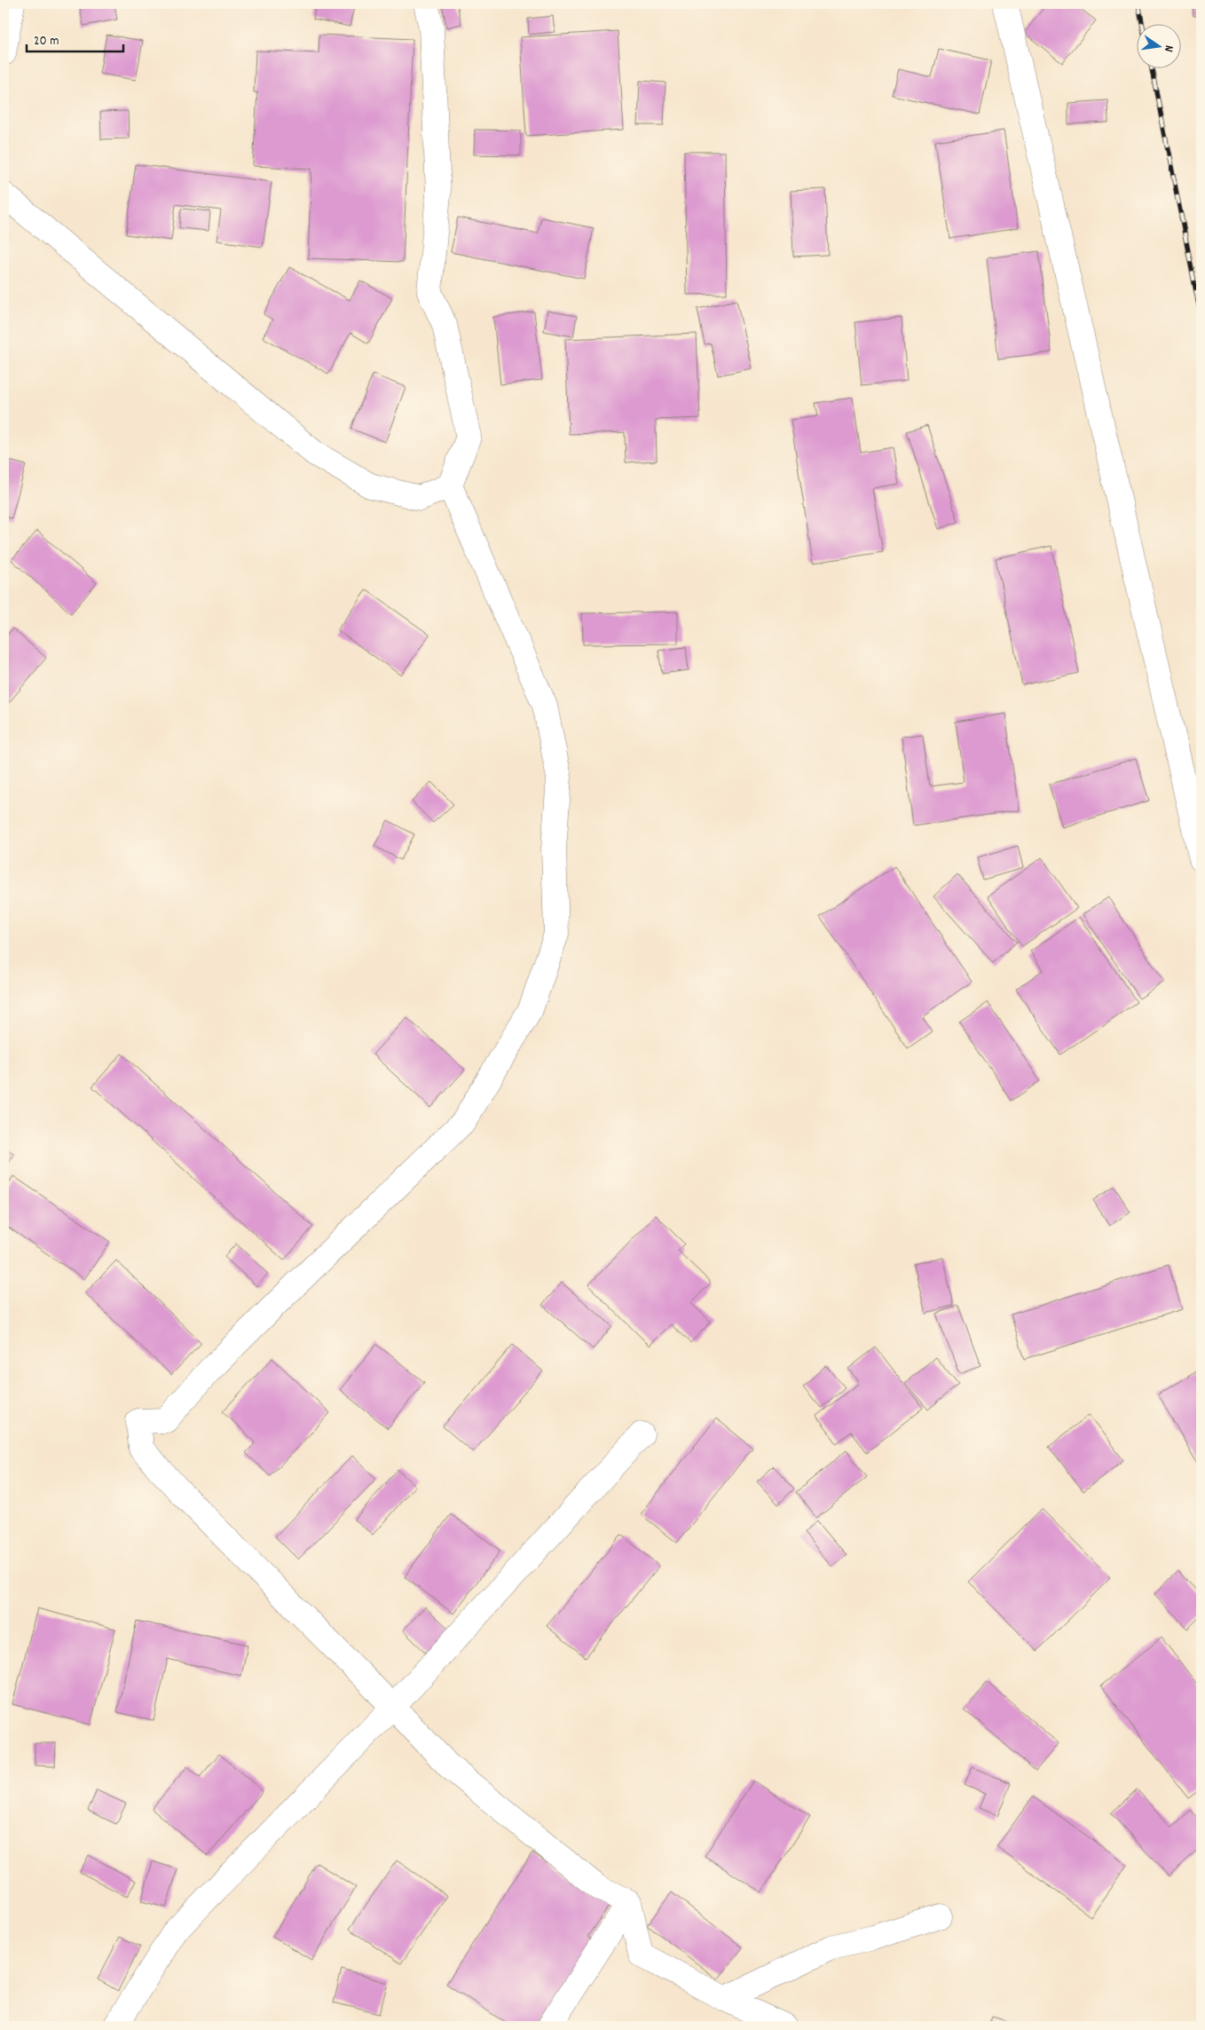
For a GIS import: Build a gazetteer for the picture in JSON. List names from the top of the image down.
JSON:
{
  "scale_bar": "20 m",
  "north": "right"
}
